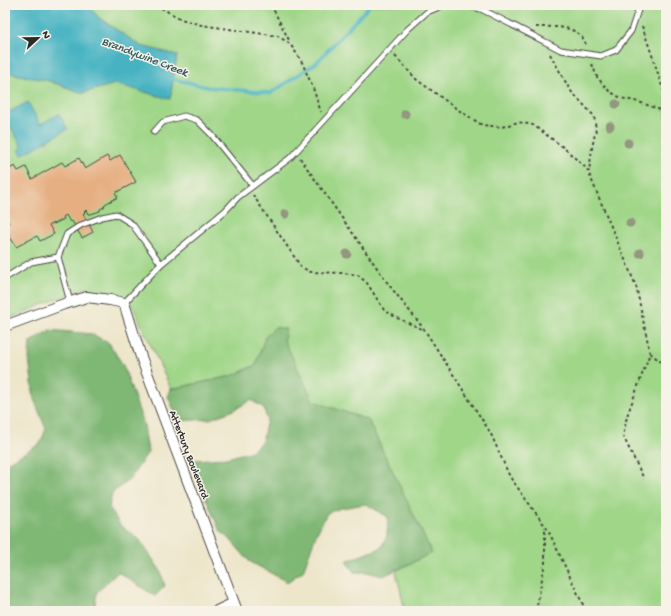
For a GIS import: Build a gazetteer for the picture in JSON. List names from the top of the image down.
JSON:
{
  "streets": {
    "street": ["Atterbury Boulevard"]
  },
  "water": ["Brandywine Creek"],
  "north": "right"
}
